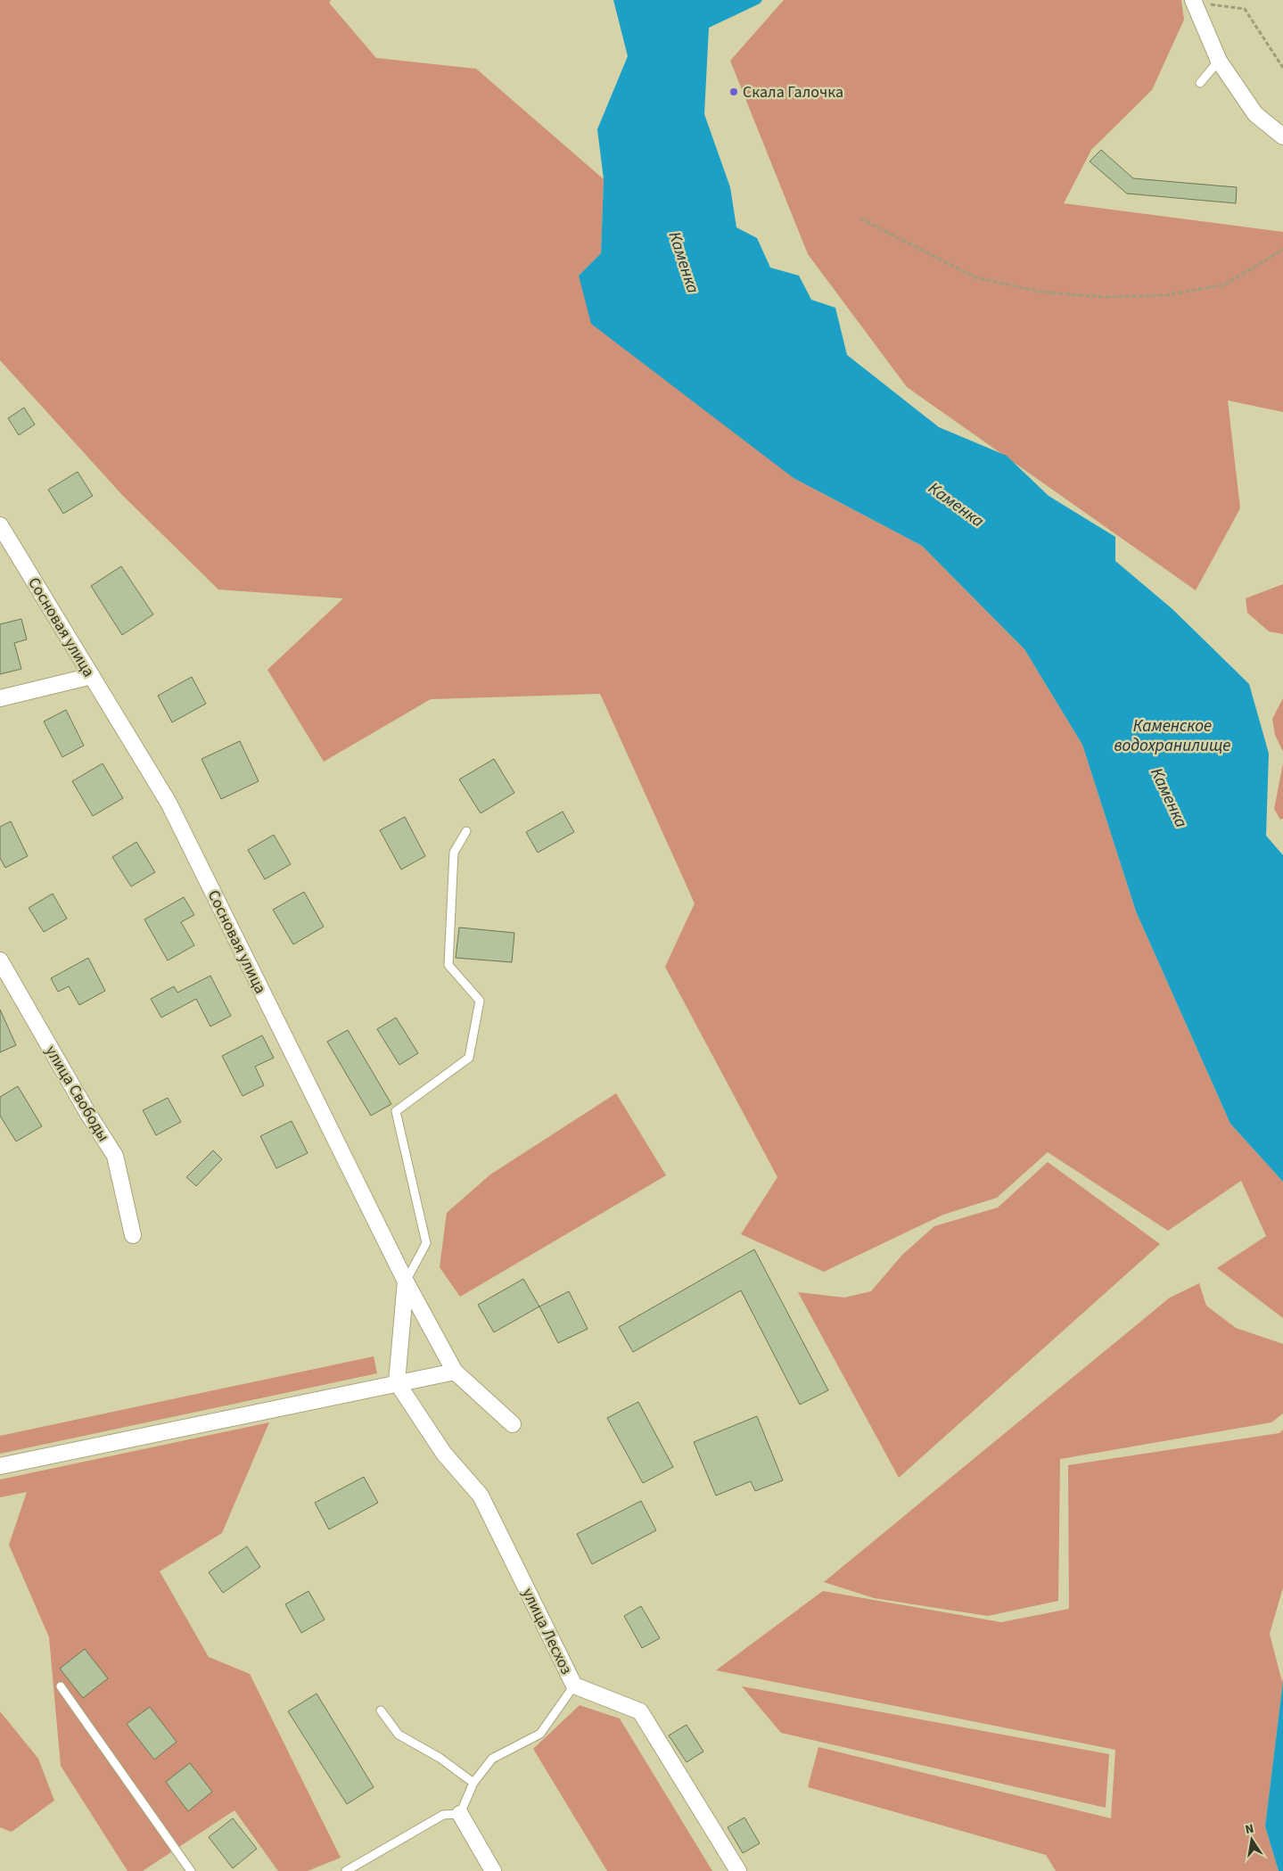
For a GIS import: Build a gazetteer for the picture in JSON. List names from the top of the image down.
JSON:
{
  "streets": {
    "street": ["Сосновая улица", "улица Свободы", "улица Лесхоз"]
  },
  "water": ["Каменка", "Каменское водохранилище"],
  "places": ["Скала Галочка"],
  "north": "top"
}
